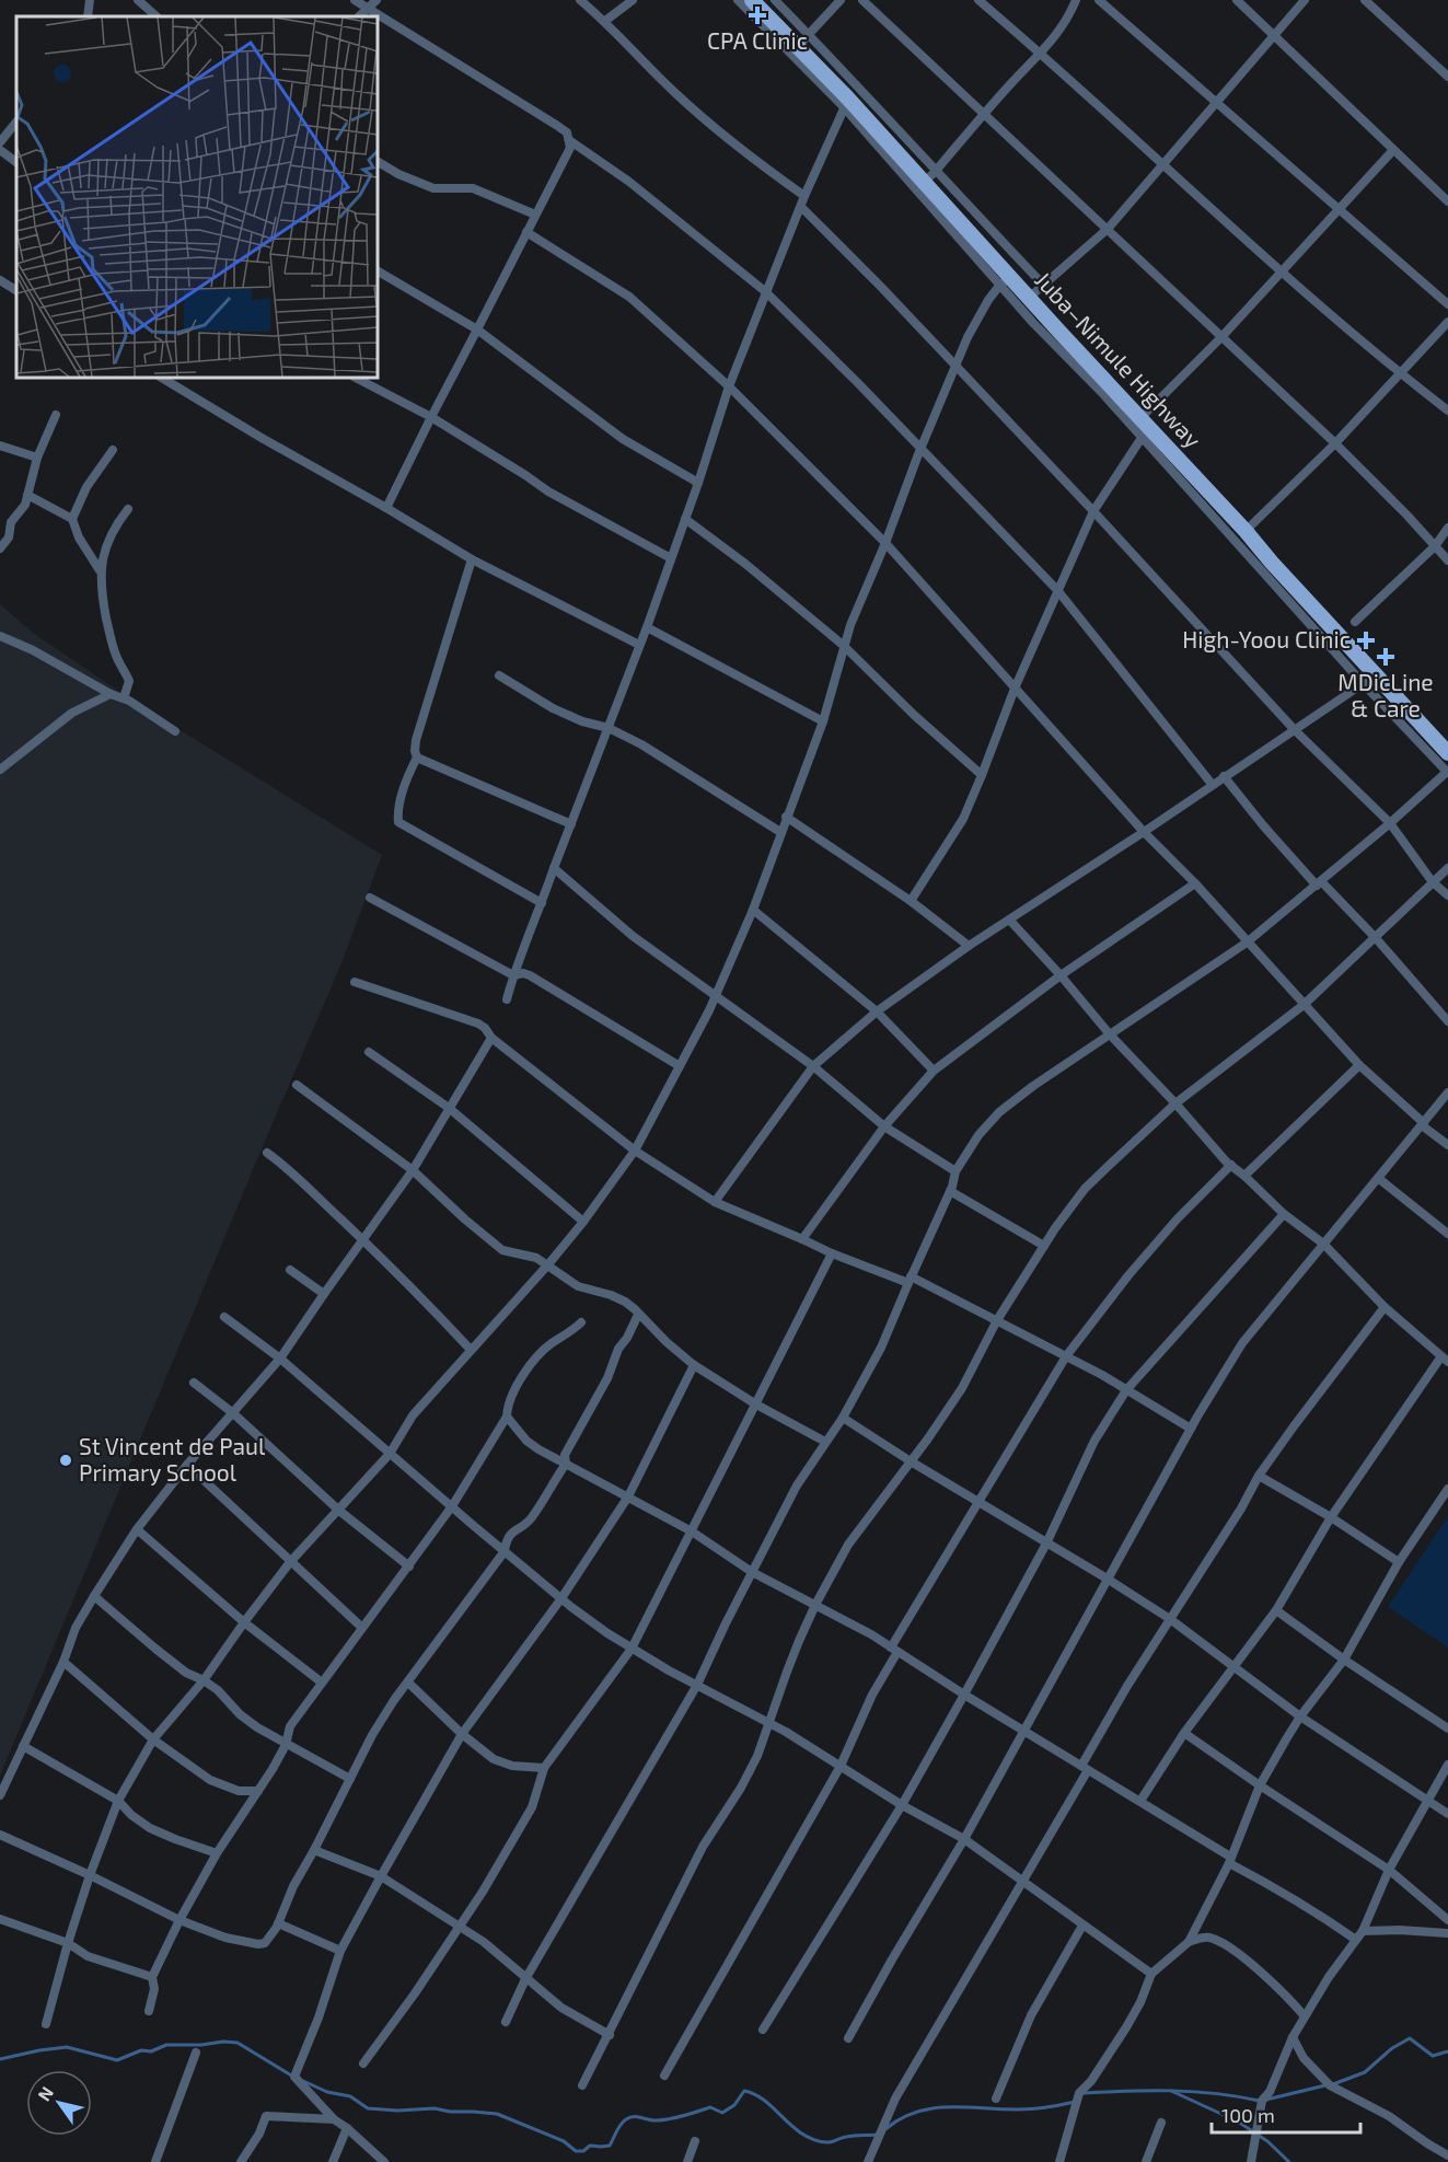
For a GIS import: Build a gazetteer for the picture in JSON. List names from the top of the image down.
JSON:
{
  "streets": {
    "main road": ["Juba–Nimule Highway"]
  },
  "places": {
    "health": ["CPA Clinic", "High-Yoou Clinic", "MDicLine & Care"],
    "other": ["St Vincent de Paul Primary School"]
  },
  "scale_bar": "100 m",
  "north": "top left"
}
